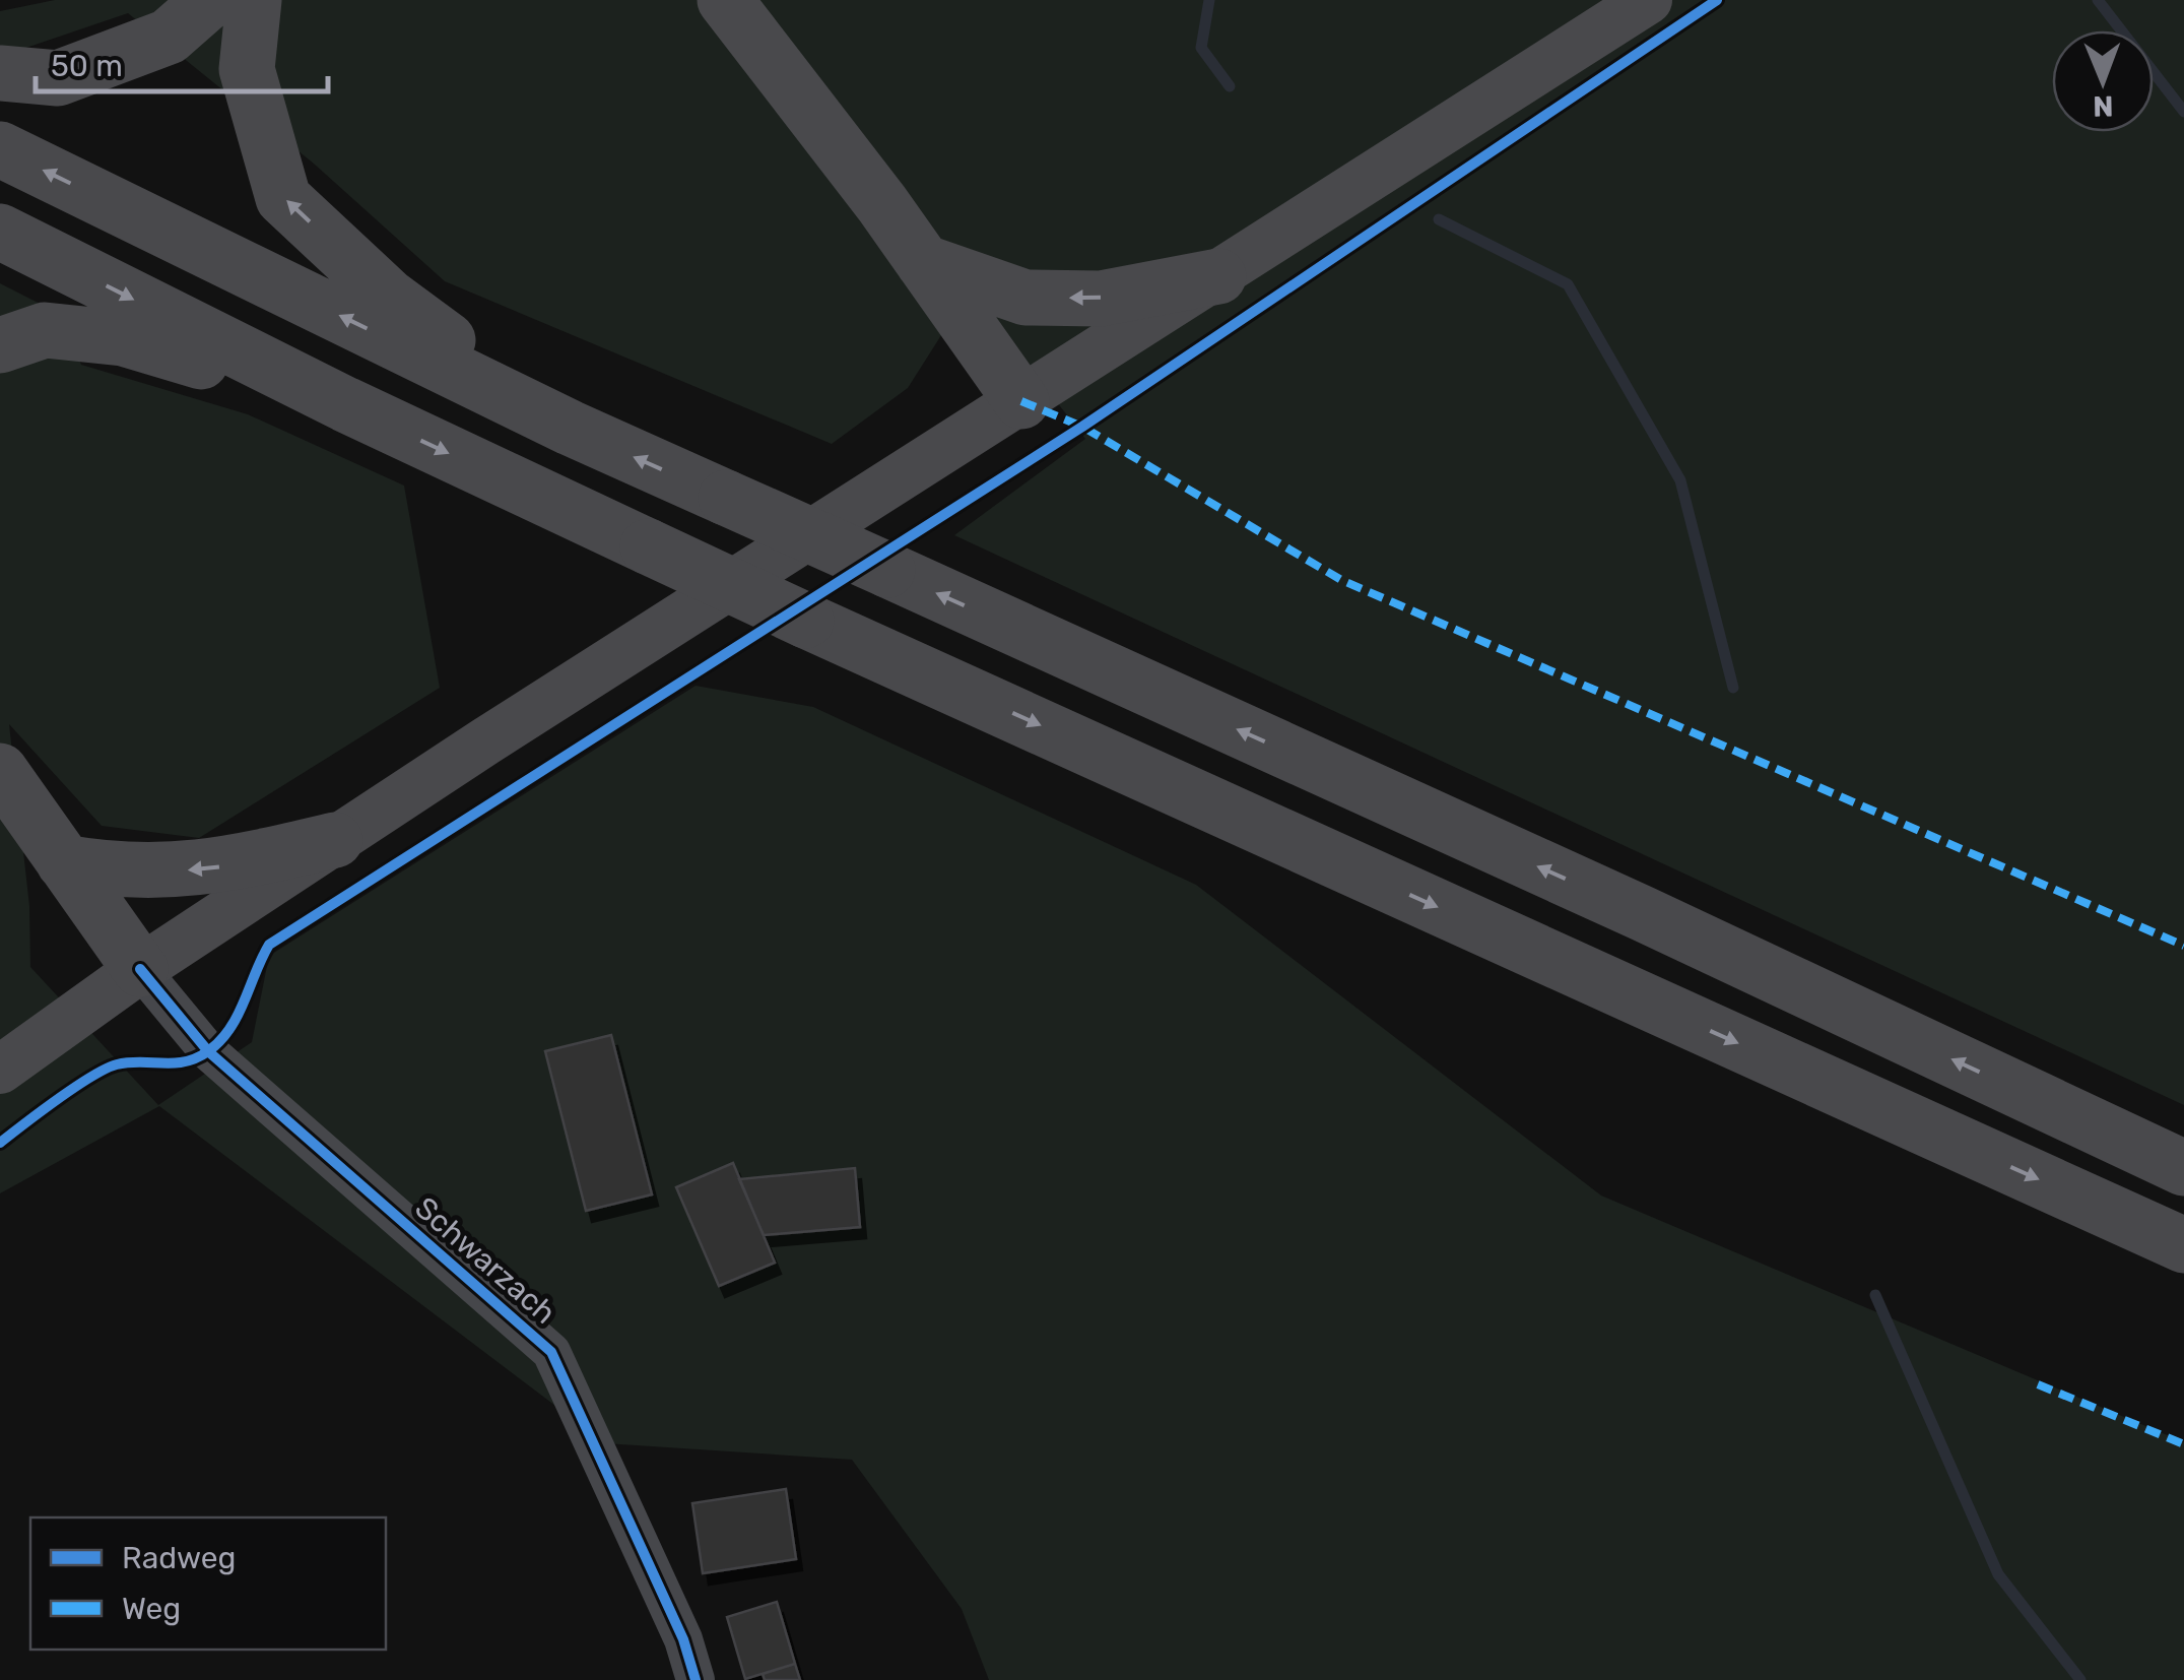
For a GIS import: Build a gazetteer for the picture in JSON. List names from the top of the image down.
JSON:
{
  "streets": {
    "street": ["Schwarzach"]
  },
  "legend": ["Radweg", "Weg"],
  "scale_bar": "50 m",
  "north": "bottom"
}
